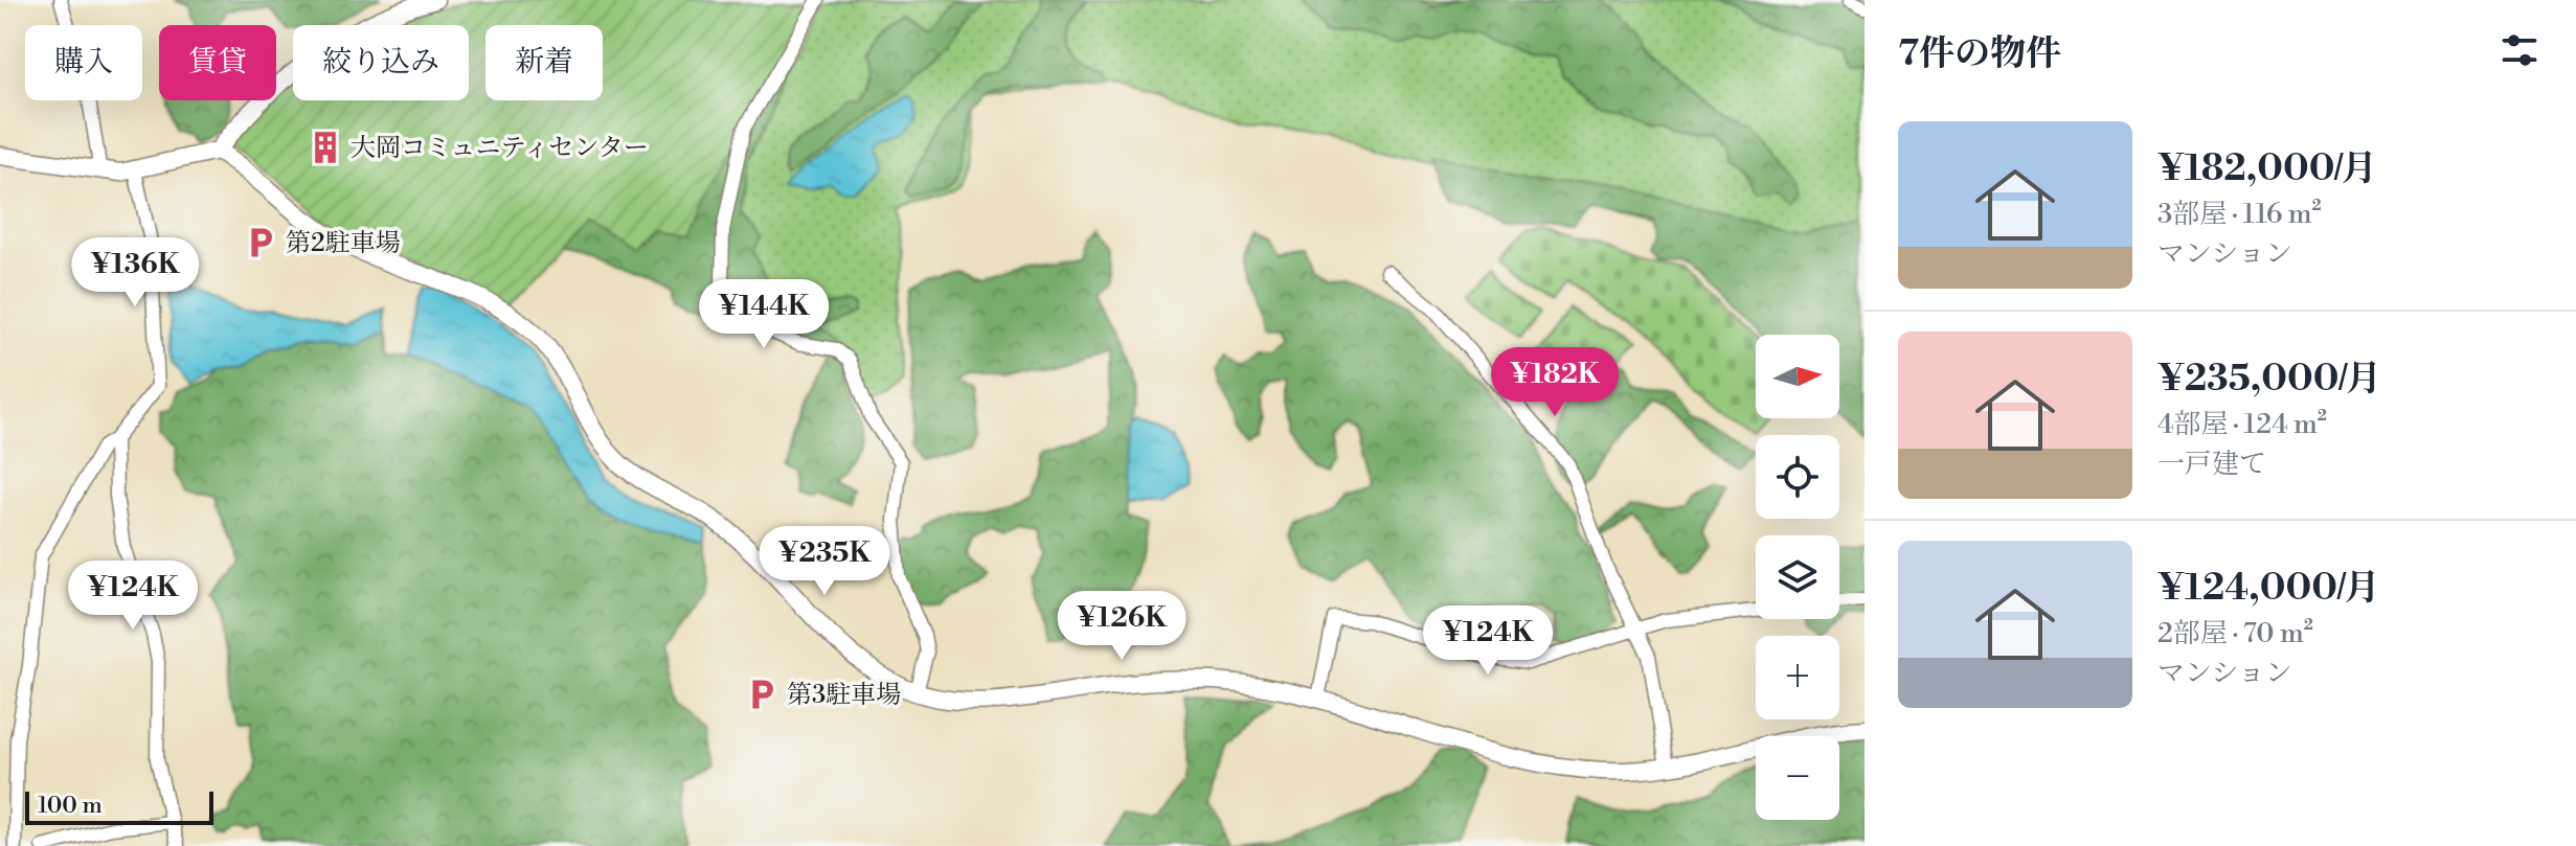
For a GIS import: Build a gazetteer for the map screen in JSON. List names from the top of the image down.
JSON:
{
  "places": {
    "building": ["大岡コミュニティセンター"],
    "parking": ["第2駐車場", "第3駐車場"]
  },
  "scale_bar": "100 m",
  "north": "right",
  "page": {
    "heading": "7件の物件",
    "chip": [
      "購入",
      "賃貸",
      "絞り込み",
      "新着"
    ],
    "list": [
      {
        "name": "¥182,000/月",
        "note": "3部屋 · 116 m² · マンション"
      },
      {
        "name": "¥235,000/月",
        "note": "4部屋 · 124 m² · 一戸建て"
      },
      {
        "name": "¥124,000/月",
        "note": "2部屋 · 70 m² · マンション"
      }
    ],
    "price": [
      "¥136K",
      "¥144K",
      "¥182K",
      "¥235K",
      "¥124K",
      "¥126K",
      "¥124K"
    ],
    "map_buttons": ["+", "−"],
    "scale": "100 m"
  }
}
